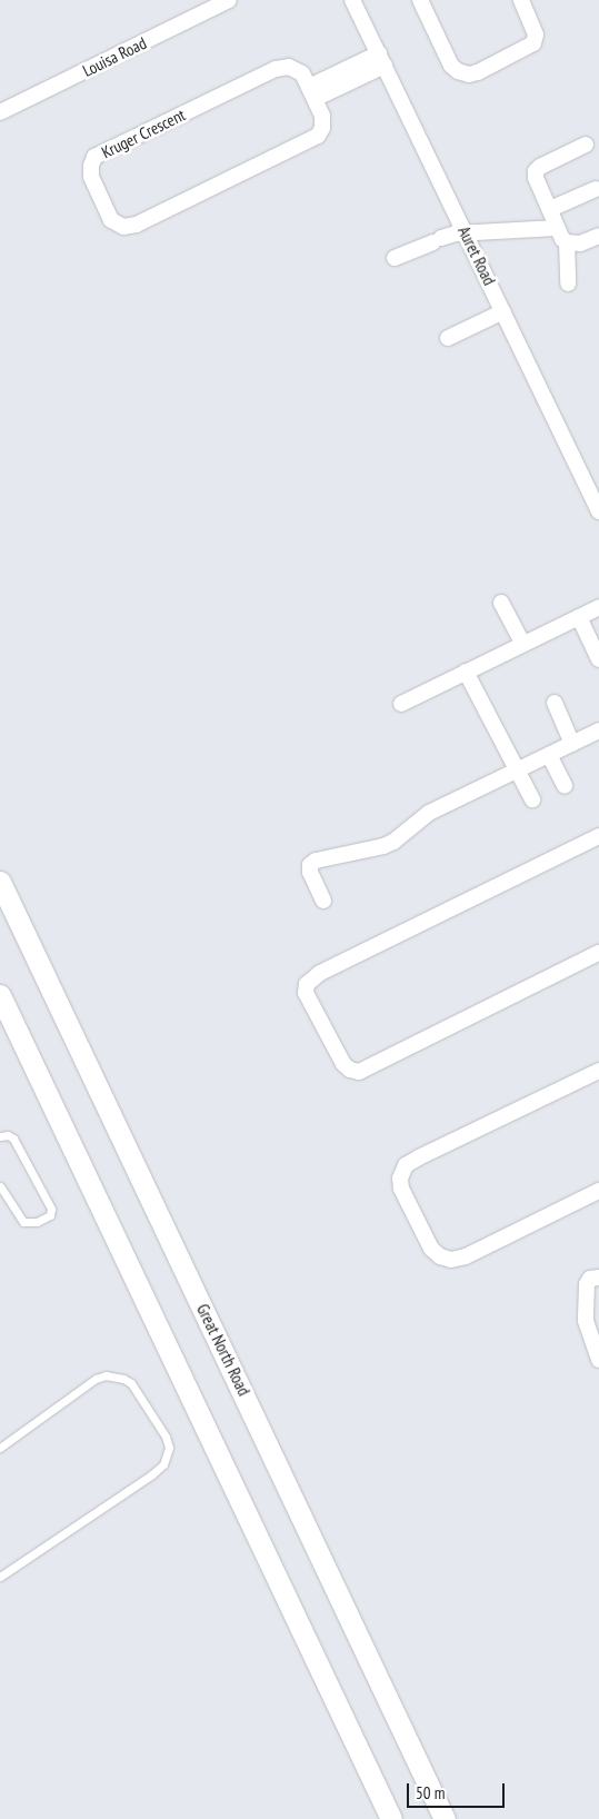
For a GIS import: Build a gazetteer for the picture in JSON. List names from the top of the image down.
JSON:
{
  "streets": {
    "main road": ["Great North Road"],
    "street": ["Louisa Road", "Kruger Crescent", "Auret Road"]
  },
  "scale_bar": "50 m"
}
